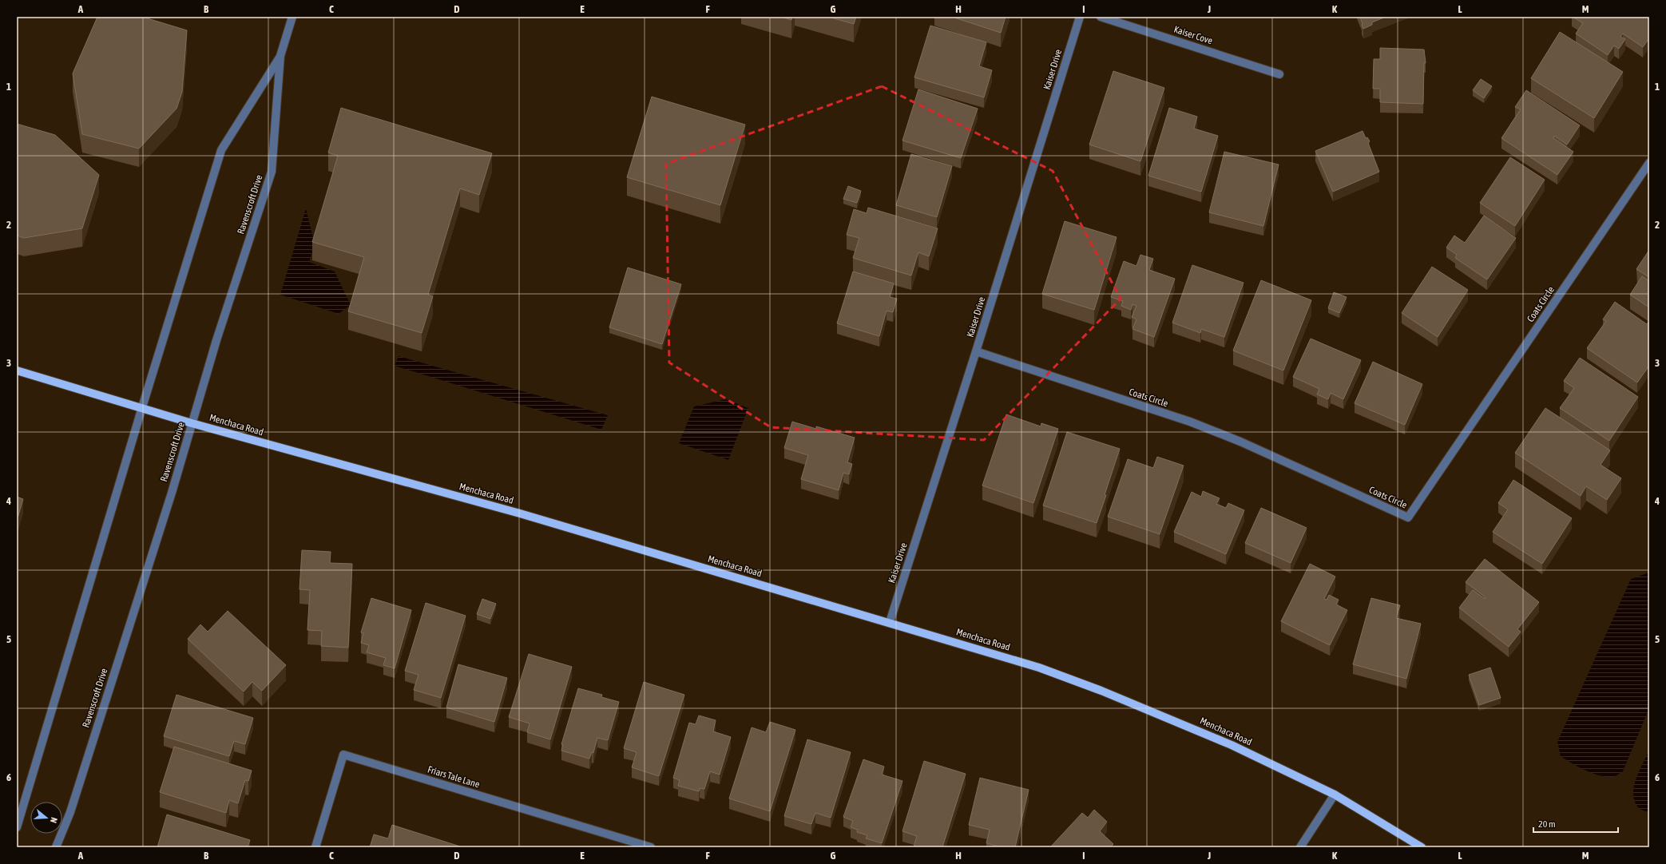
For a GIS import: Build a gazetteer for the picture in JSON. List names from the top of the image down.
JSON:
{
  "streets": {
    "main road": ["Menchaca Road"],
    "street": [
      "Kaiser Cove",
      "Kaiser Drive",
      "Ravenscroft Drive",
      "Coats Circle",
      "Friars Tale Lane"
    ]
  },
  "crossings": [
    ["Kaiser Drive", "Coats Circle"],
    ["Kaiser Drive", "Menchaca Road"],
    ["Ravenscroft Drive", "Menchaca Road"]
  ],
  "scale_bar": "20 m",
  "north": "right",
  "grid": {
    "columns": [
      "A",
      "B",
      "C",
      "D",
      "E",
      "F",
      "G",
      "H",
      "I",
      "J",
      "K",
      "L",
      "M"
    ],
    "rows": [
      "1",
      "2",
      "3",
      "4",
      "5",
      "6"
    ]
  }
}
